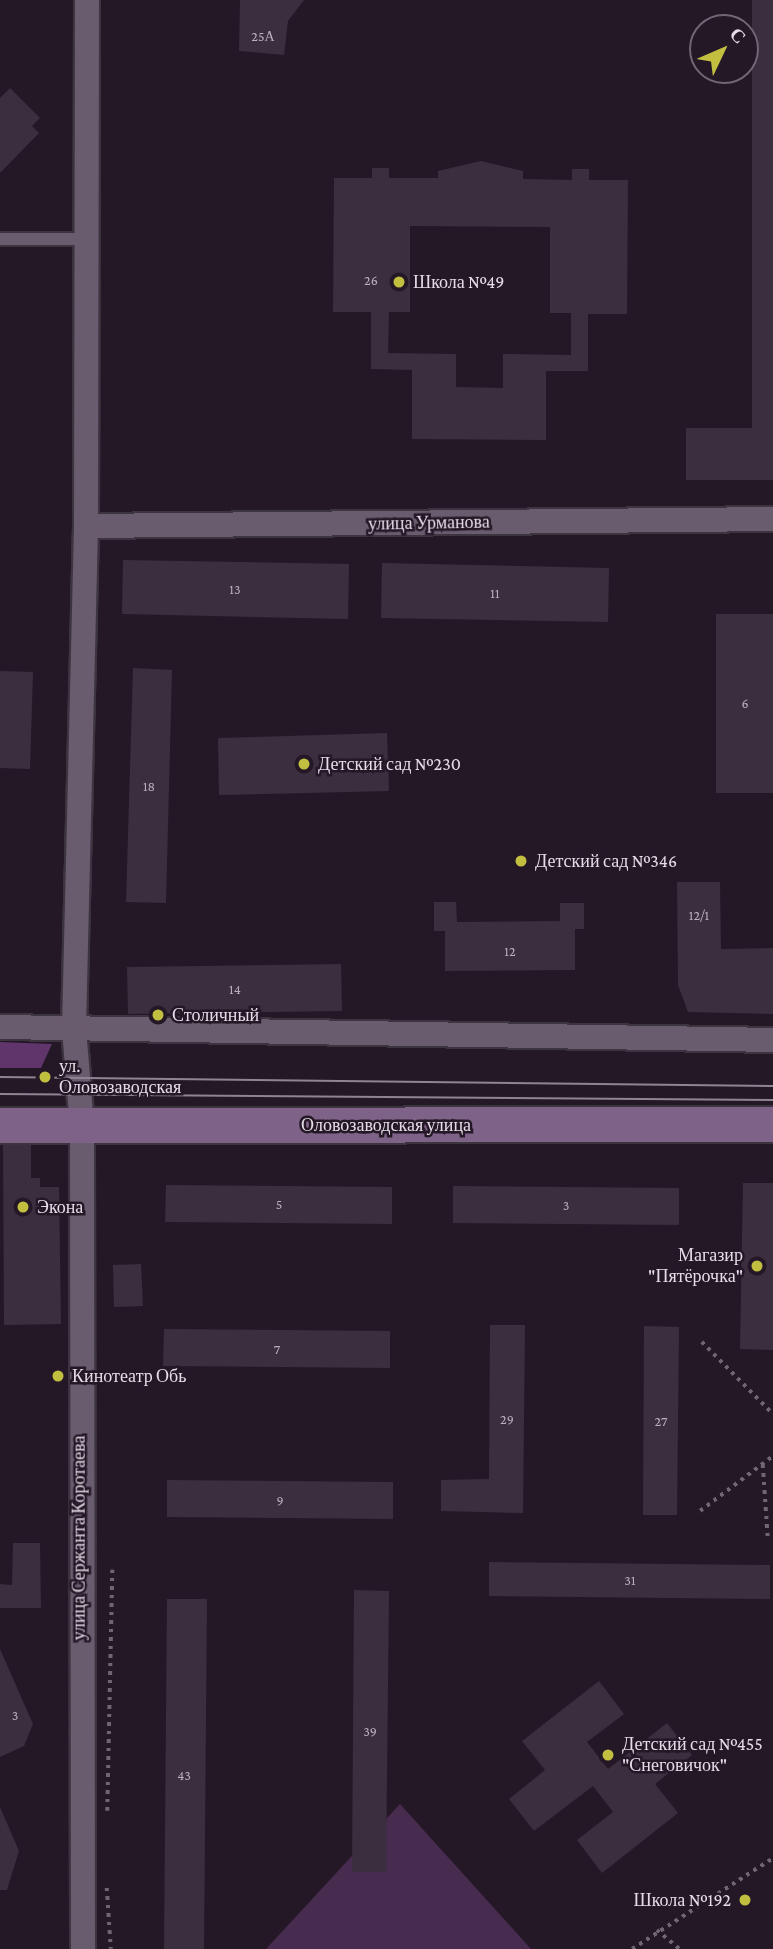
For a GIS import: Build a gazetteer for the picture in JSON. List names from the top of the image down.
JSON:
{
  "streets": {
    "street": ["улица Урманова", "Оловозаводская улица", "улица Сержанта Коротаева"]
  },
  "crossings": [
    ["улица Урманова", "улица Сержанта Коротаева"],
    ["Оловозаводская улица", "улица Сержанта Коротаева"]
  ],
  "places": [
    "Школа №49",
    "Детский сад №230",
    "Детский сад №346",
    "Столичный",
    "ул. Оловозаводская",
    "Экона",
    "Магазир \"Пятёрочка\"",
    "Кинотеатр Обь",
    "Детский сад №455 \"Снеговичок\"",
    "Школа №192"
  ],
  "house_numbers": [
    "25А",
    "26",
    "13",
    "11",
    "6",
    "18",
    "12/1",
    "12",
    "14",
    "5",
    "3",
    "7",
    "29",
    "27",
    "9",
    "31",
    "3",
    "39",
    "43"
  ],
  "north": "top right"
}
